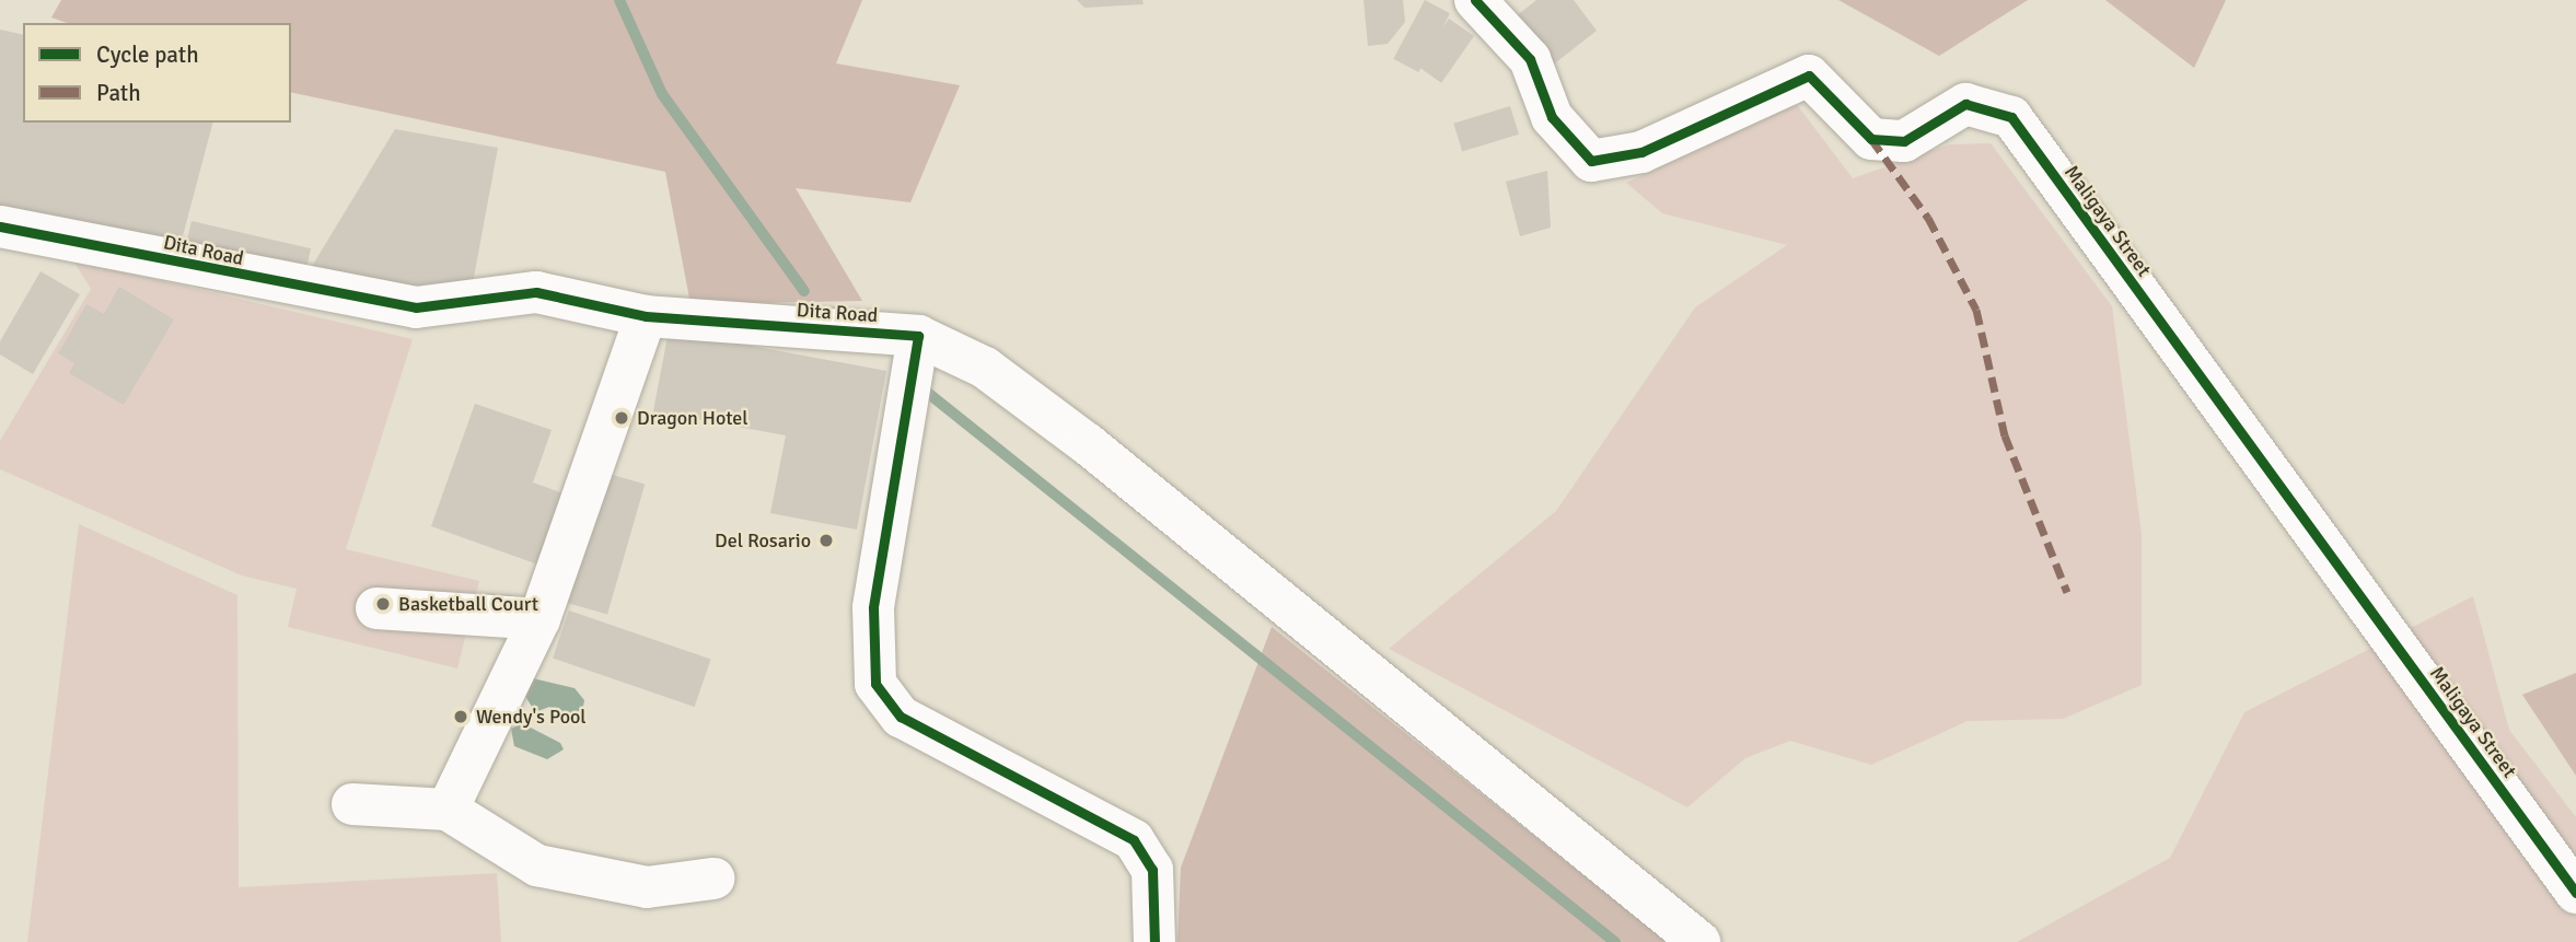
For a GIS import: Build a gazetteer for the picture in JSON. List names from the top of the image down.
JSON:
{
  "streets": {
    "street": ["Maligaya Street", "Dita Road"]
  },
  "places": [
    "Dragon Hotel",
    "Del Rosario",
    "Basketball Court",
    "Wendy's Pool"
  ],
  "legend": ["Cycle path", "Path"]
}
